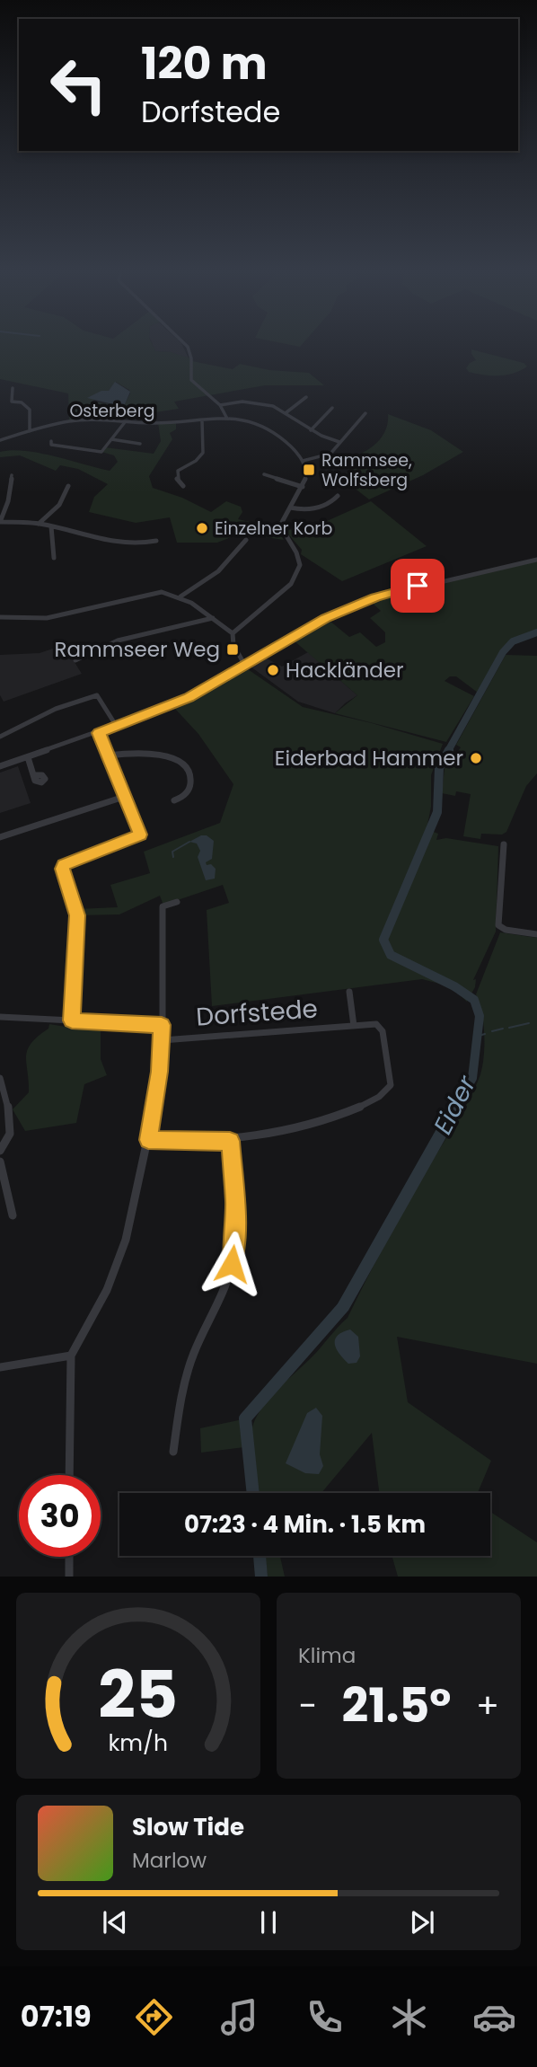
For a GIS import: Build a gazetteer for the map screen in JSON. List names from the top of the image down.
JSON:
{
  "streets": {
    "street": ["Osterberg", "Dorfstede"]
  },
  "water": ["Eider"],
  "places": {
    "transit": ["Rammsee, Wolfsberg", "Rammseer Weg"],
    "other": ["Einzelner Korb", "Hackländer", "Eiderbad Hammer"]
  },
  "page": {
    "turn": ["120 m", "Dorfstede"],
    "limit": "30",
    "trip": "07:23 · 4 Min. · 1.5 km",
    "tile": "Klima",
    "heat": ["−", "21.5°", "+"],
    "song": ["Slow Tide", "Marlow"],
    "tabs": "07:19",
    "gauge": ["25", "km/h"]
  }
}
